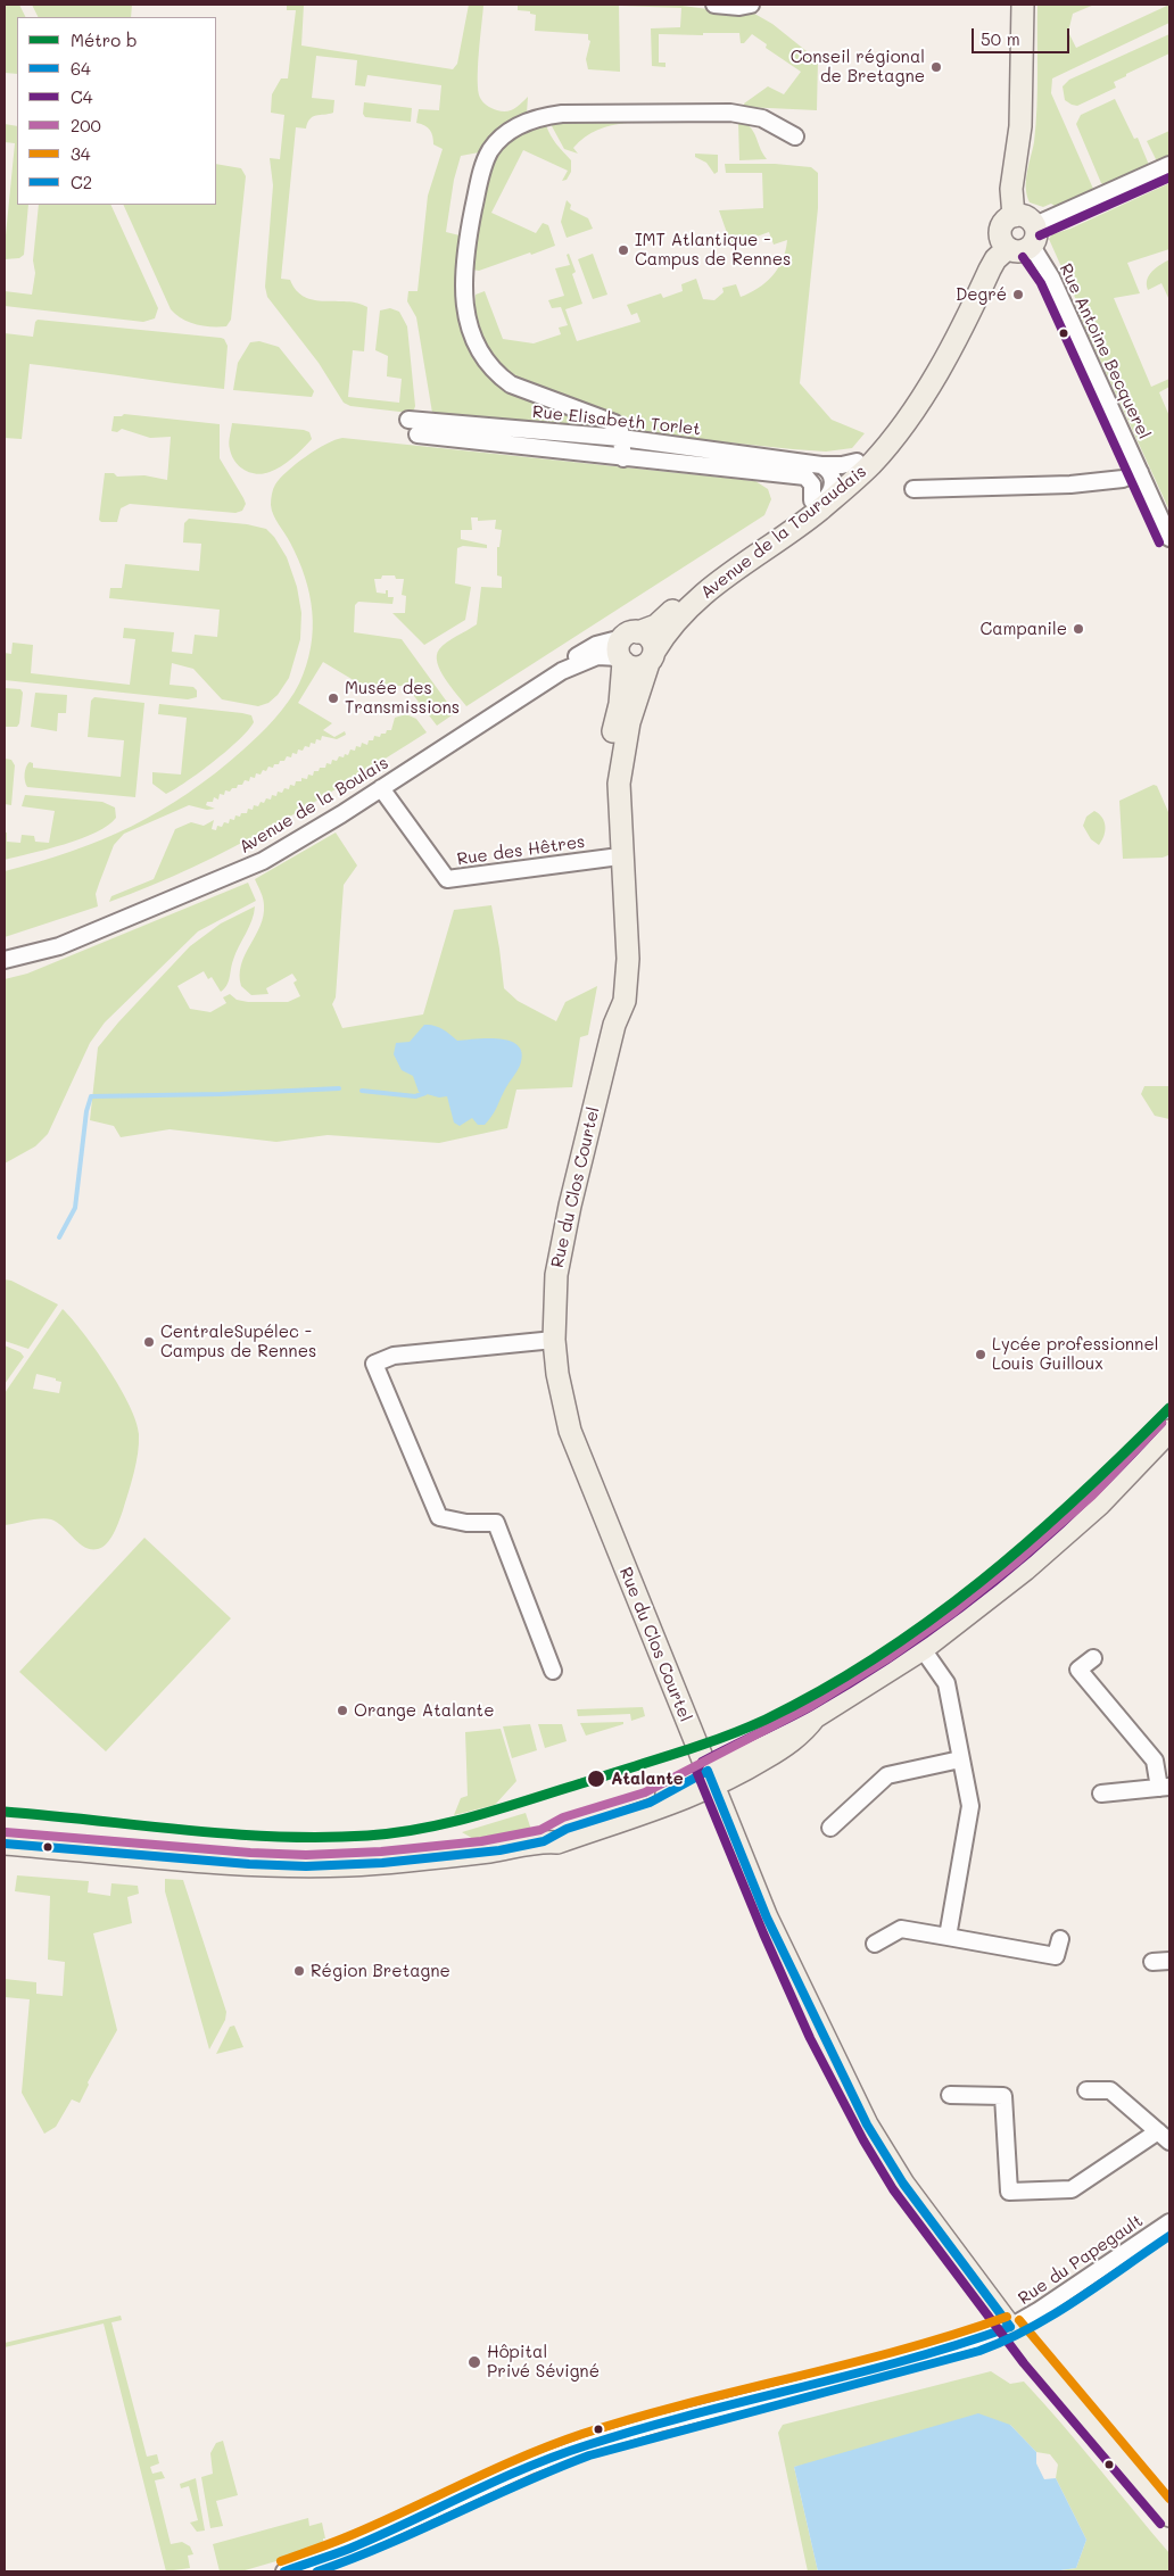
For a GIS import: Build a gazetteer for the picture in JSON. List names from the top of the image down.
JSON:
{
  "streets": {
    "main road": ["Avenue de la Touraudais", "Rue du Clos Courtel"],
    "street": [
      "Rue Antoine Becquerel",
      "Rue Elisabeth Torlet",
      "Avenue de la Boulais",
      "Rue des Hêtres",
      "Rue du Papegault"
    ]
  },
  "crossings": [
    ["Rue Antoine Becquerel", "Avenue de la Touraudais"],
    ["Rue Elisabeth Torlet", "Avenue de la Touraudais"],
    ["Avenue de la Touraudais", "Avenue de la Boulais"],
    ["Avenue de la Touraudais", "Rue du Clos Courtel"],
    ["Avenue de la Boulais", "Rue des Hêtres"],
    ["Avenue de la Boulais", "Rue du Clos Courtel"],
    ["Rue des Hêtres", "Rue du Clos Courtel"],
    ["Rue du Clos Courtel", "Rue du Papegault"]
  ],
  "places": [
    "Conseil régional de Bretagne",
    "IMT Atlantique - Campus de Rennes",
    "Degré",
    "Campanile",
    "Musée des Transmissions",
    "CentraleSupélec - Campus de Rennes",
    "Lycée professionnel Louis Guilloux",
    "Orange Atalante",
    "Atalante",
    "Région Bretagne",
    "Hôpital Privé Sévigné"
  ],
  "lines": [
    "transit line C4",
    "metro line b",
    "transit line 200",
    "transit line 64",
    "transit line C2",
    "transit line 34"
  ],
  "legend": [
    "Métro b",
    "64",
    "C4",
    "200",
    "34",
    "C2"
  ],
  "scale_bar": "50 m"
}
